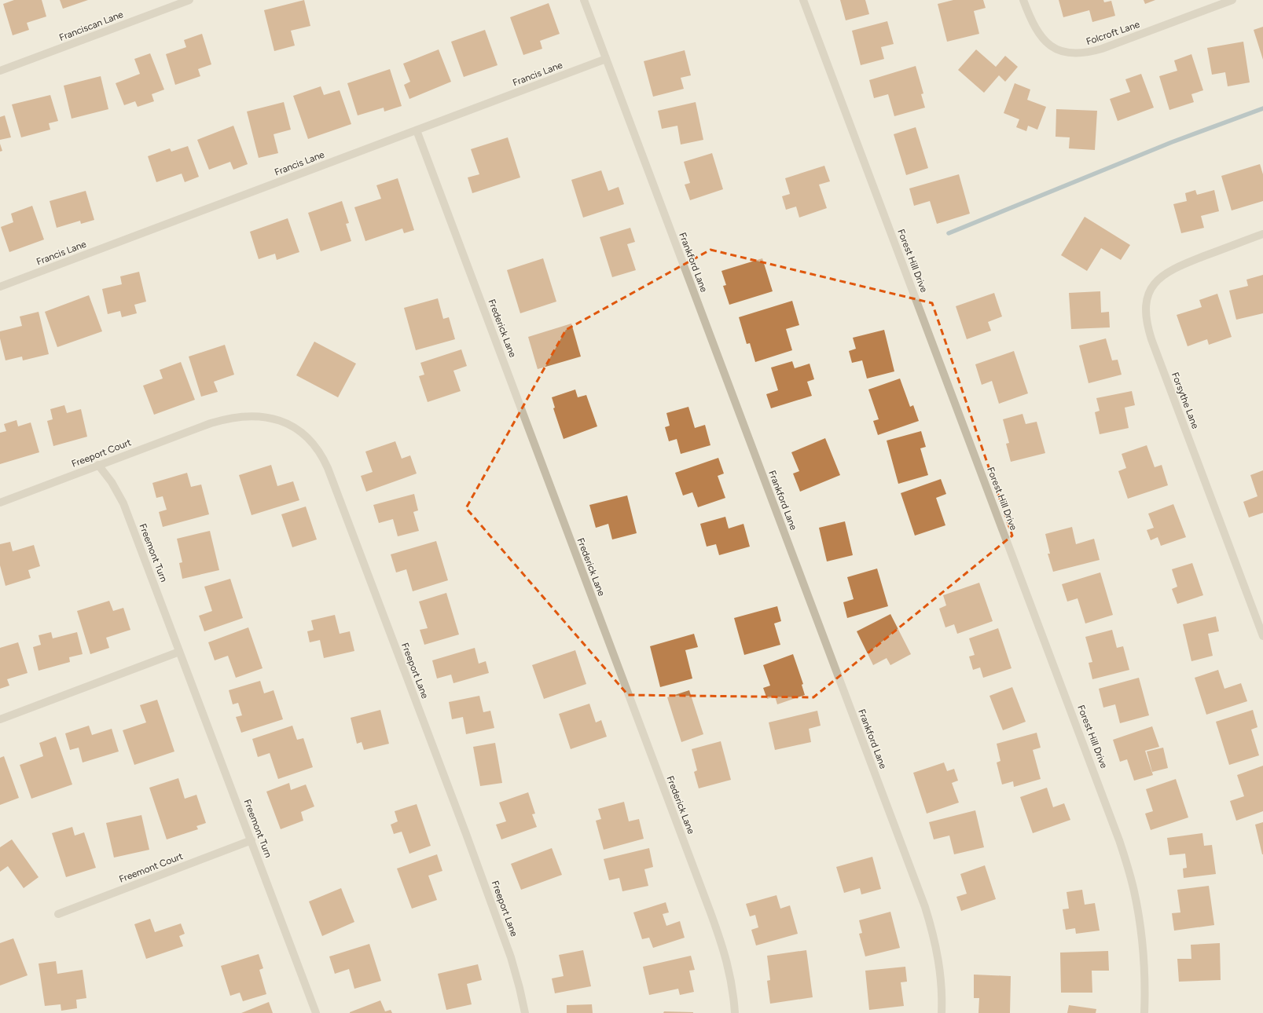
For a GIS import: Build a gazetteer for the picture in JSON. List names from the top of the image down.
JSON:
{
  "streets": {
    "street": [
      "Franciscan Lane",
      "Folcroft Lane",
      "Francis Lane",
      "Forest Hill Drive",
      "Frankford Lane",
      "Frederick Lane",
      "Forsythe Lane",
      "Freeport Court",
      "Freemont Turn",
      "Freeport Lane",
      "Freemont Court"
    ]
  },
  "crossings": [
    ["Francis Lane", "Frankford Lane"],
    ["Francis Lane", "Frederick Lane"],
    ["Freeport Court", "Freemont Turn"],
    ["Freeport Court", "Freeport Lane"],
    ["Freemont Turn", "Freemont Court"]
  ]
}
